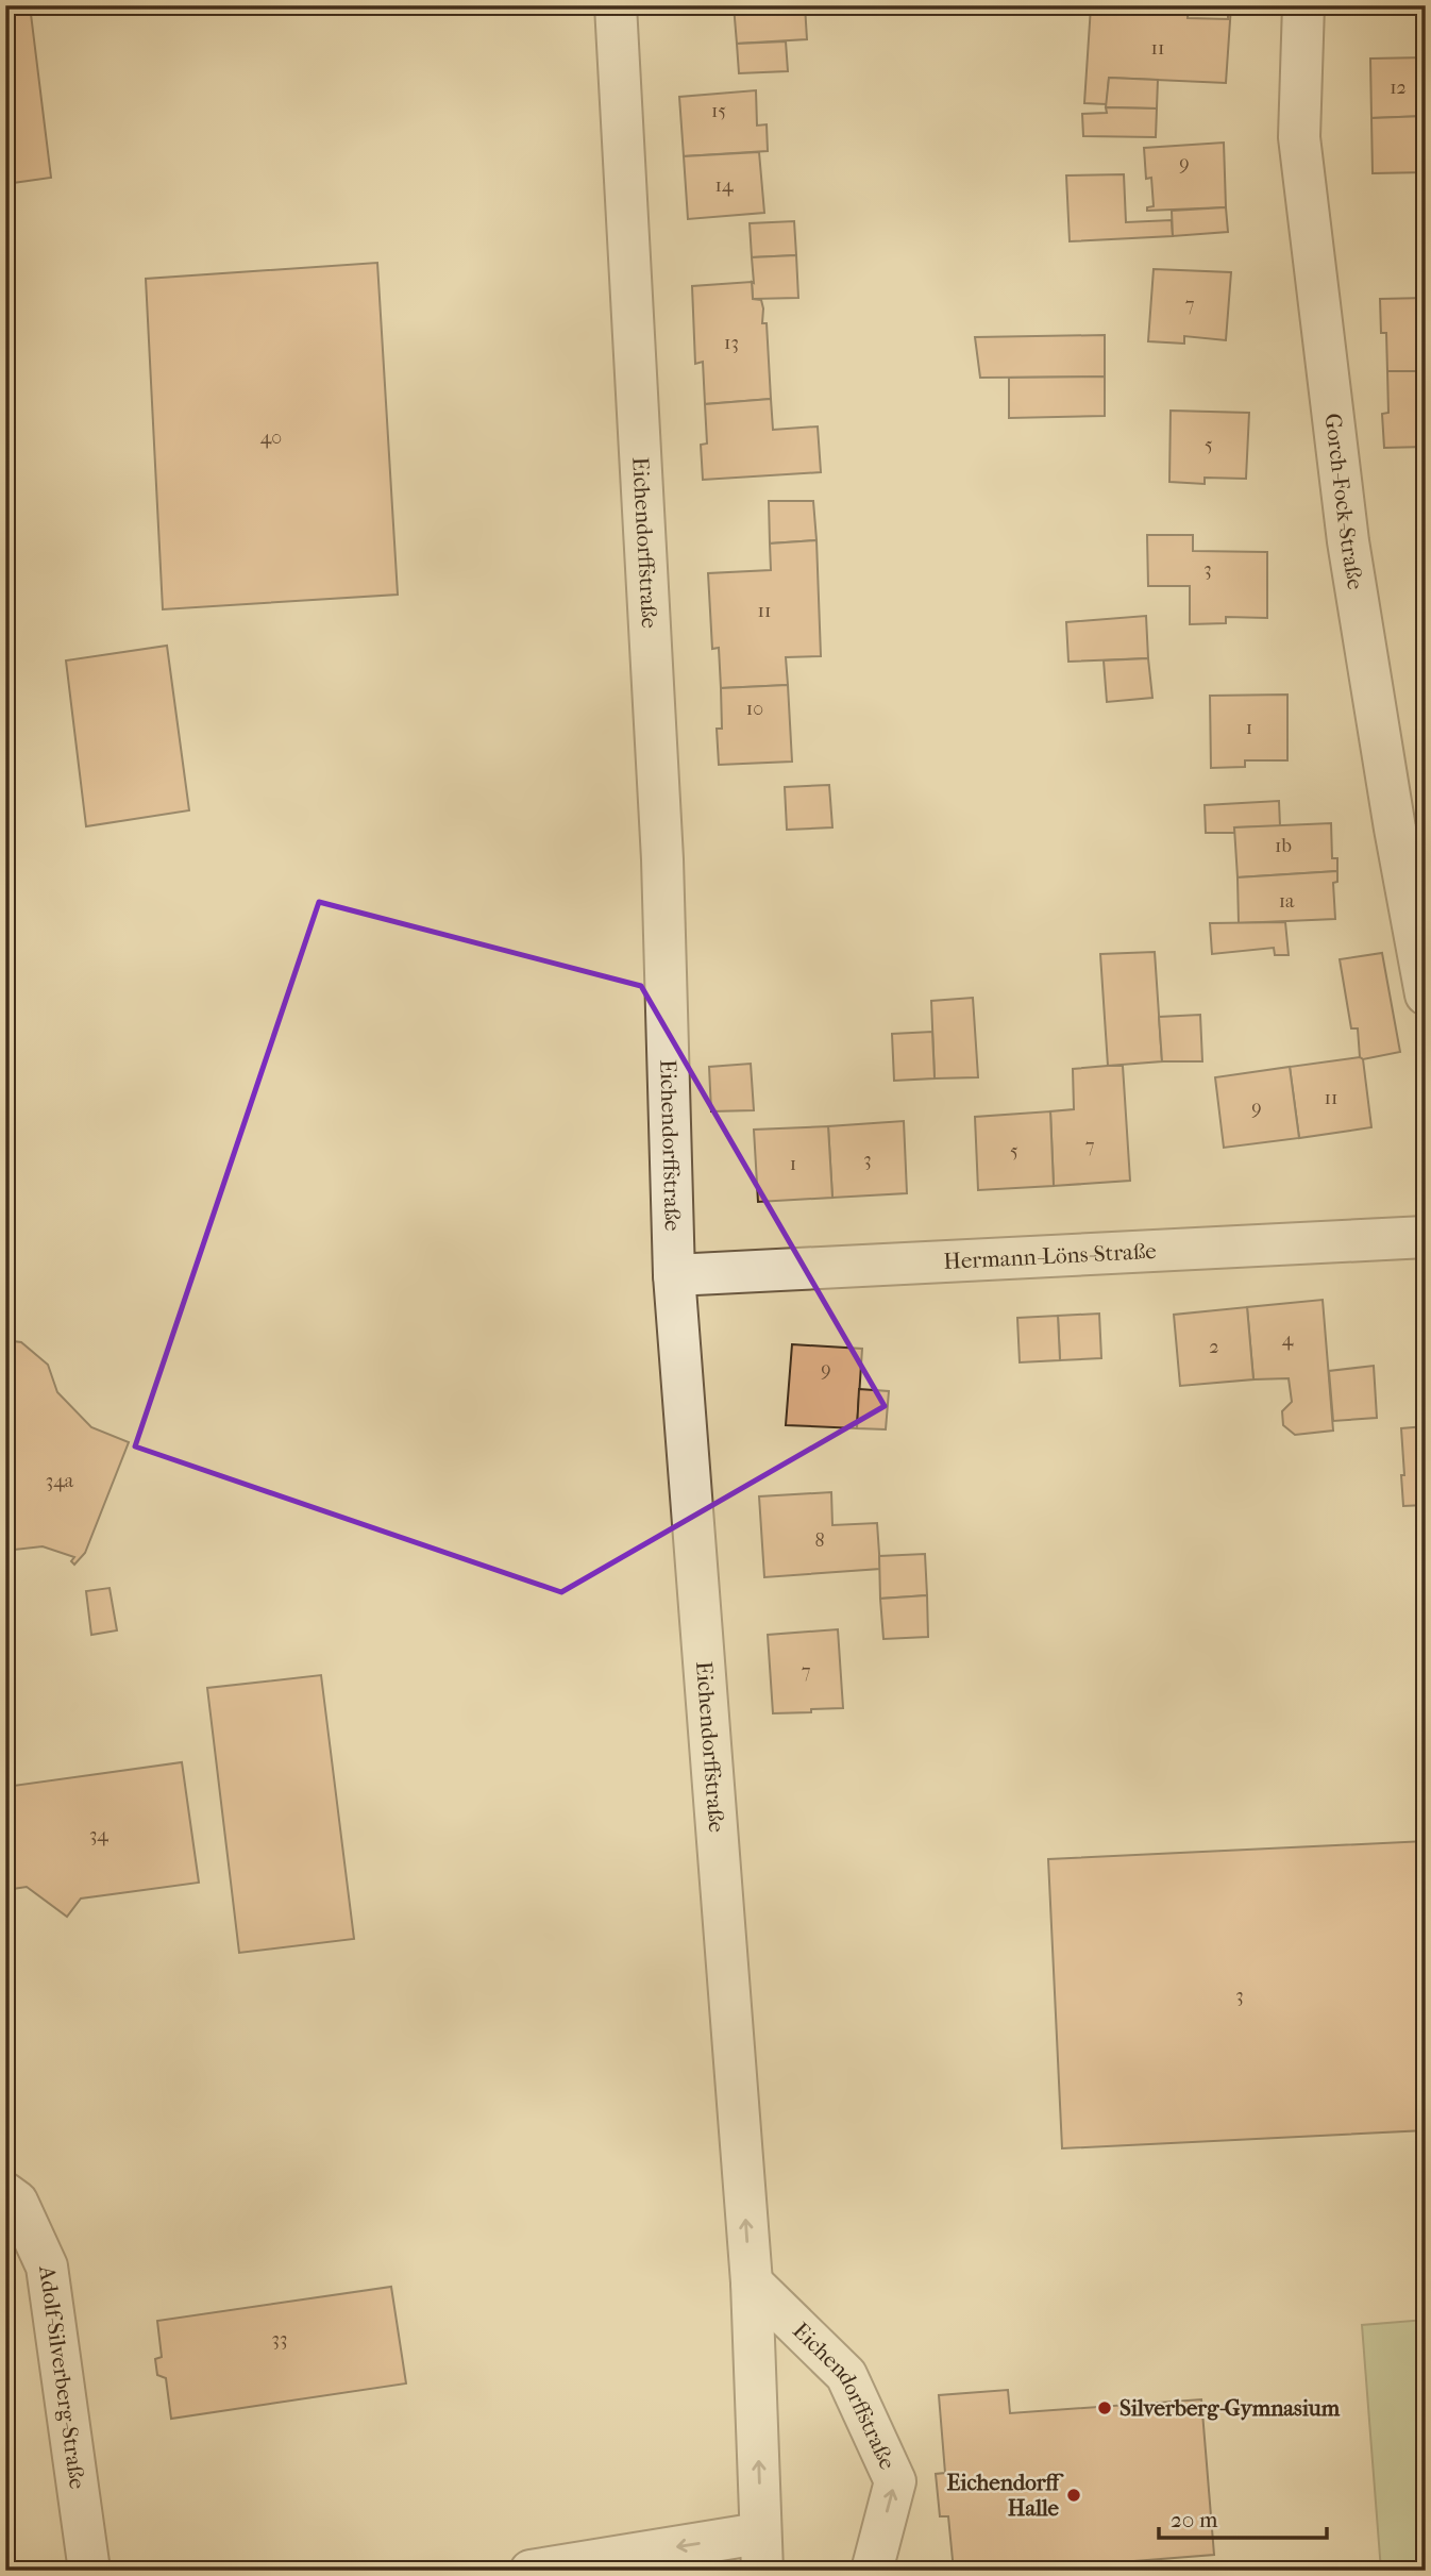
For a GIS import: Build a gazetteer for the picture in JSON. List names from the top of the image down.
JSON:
{
  "streets": {
    "street": [
      "Gorch-Fock-Straße",
      "Eichendorffstraße",
      "Hermann-Löns-Straße",
      "Adolf-Silverberg-Straße"
    ]
  },
  "crossings": [
    ["Eichendorffstraße", "Hermann-Löns-Straße"]
  ],
  "one_way": ["Eichendorffstraße"],
  "places": ["Silverberg-Gymnasium", "Eichendorff Halle"],
  "house_numbers": [
    "11",
    "12",
    "15",
    "9",
    "14",
    "7",
    "13",
    "40",
    "5",
    "3",
    "11",
    "10",
    "1",
    "1b",
    "1a",
    "11",
    "9",
    "7",
    "5",
    "3",
    "1",
    "4",
    "2",
    "9",
    "34a",
    "8",
    "7",
    "34",
    "3",
    "33"
  ],
  "scale_bar": "20 m"
}
